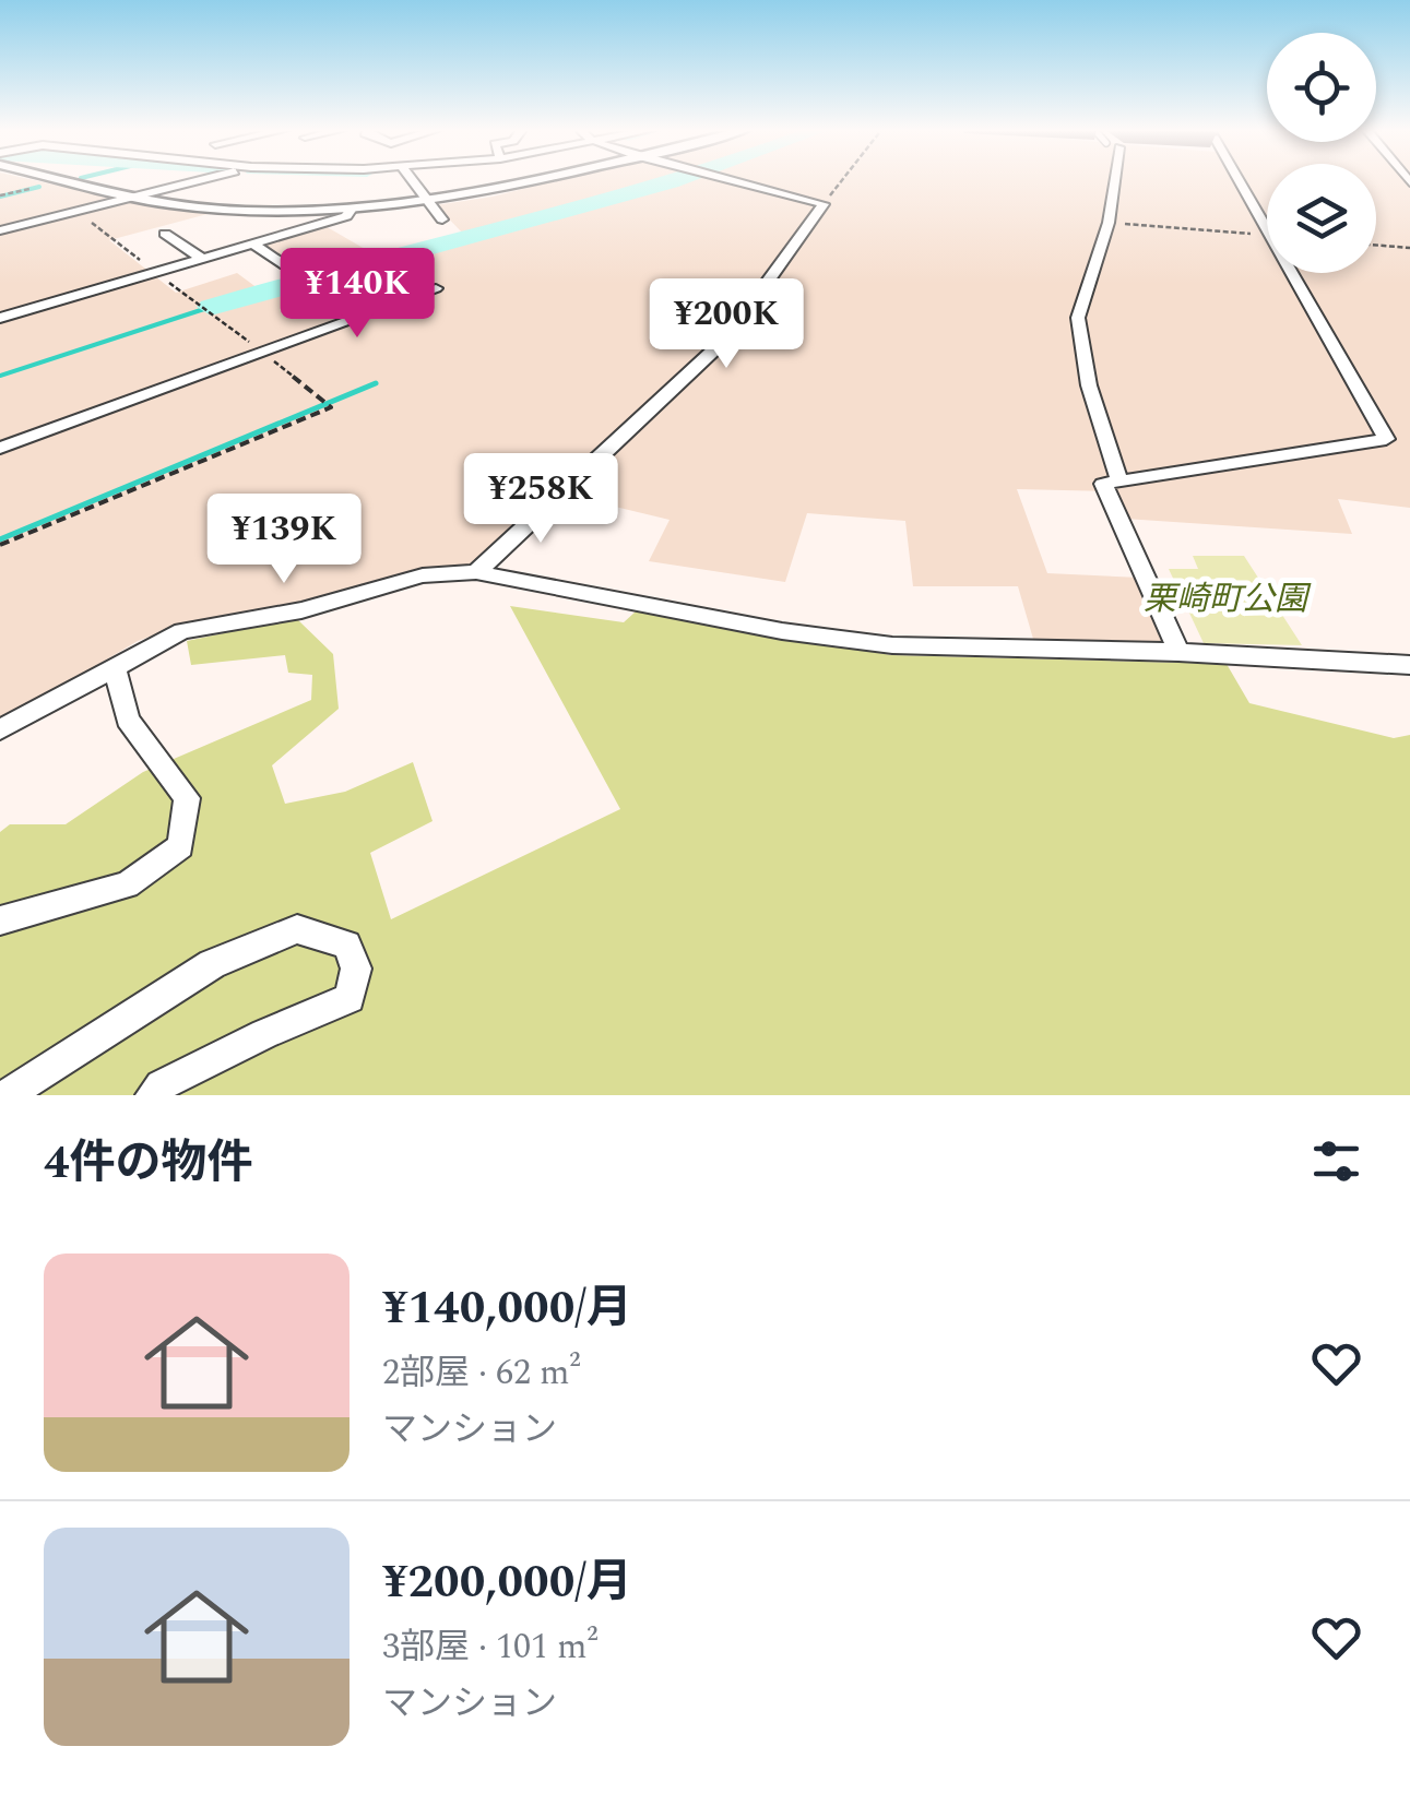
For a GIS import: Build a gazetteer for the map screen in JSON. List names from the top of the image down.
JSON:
{
  "parks": ["栗崎町公園"],
  "page": {
    "price": [
      "¥140K",
      "¥200K",
      "¥258K",
      "¥139K"
    ],
    "heading": "4件の物件",
    "list": [
      {
        "name": "¥140,000/月",
        "note": "2部屋 · 62 m² · マンション"
      },
      {
        "name": "¥200,000/月",
        "note": "3部屋 · 101 m² · マンション"
      }
    ]
  }
}
